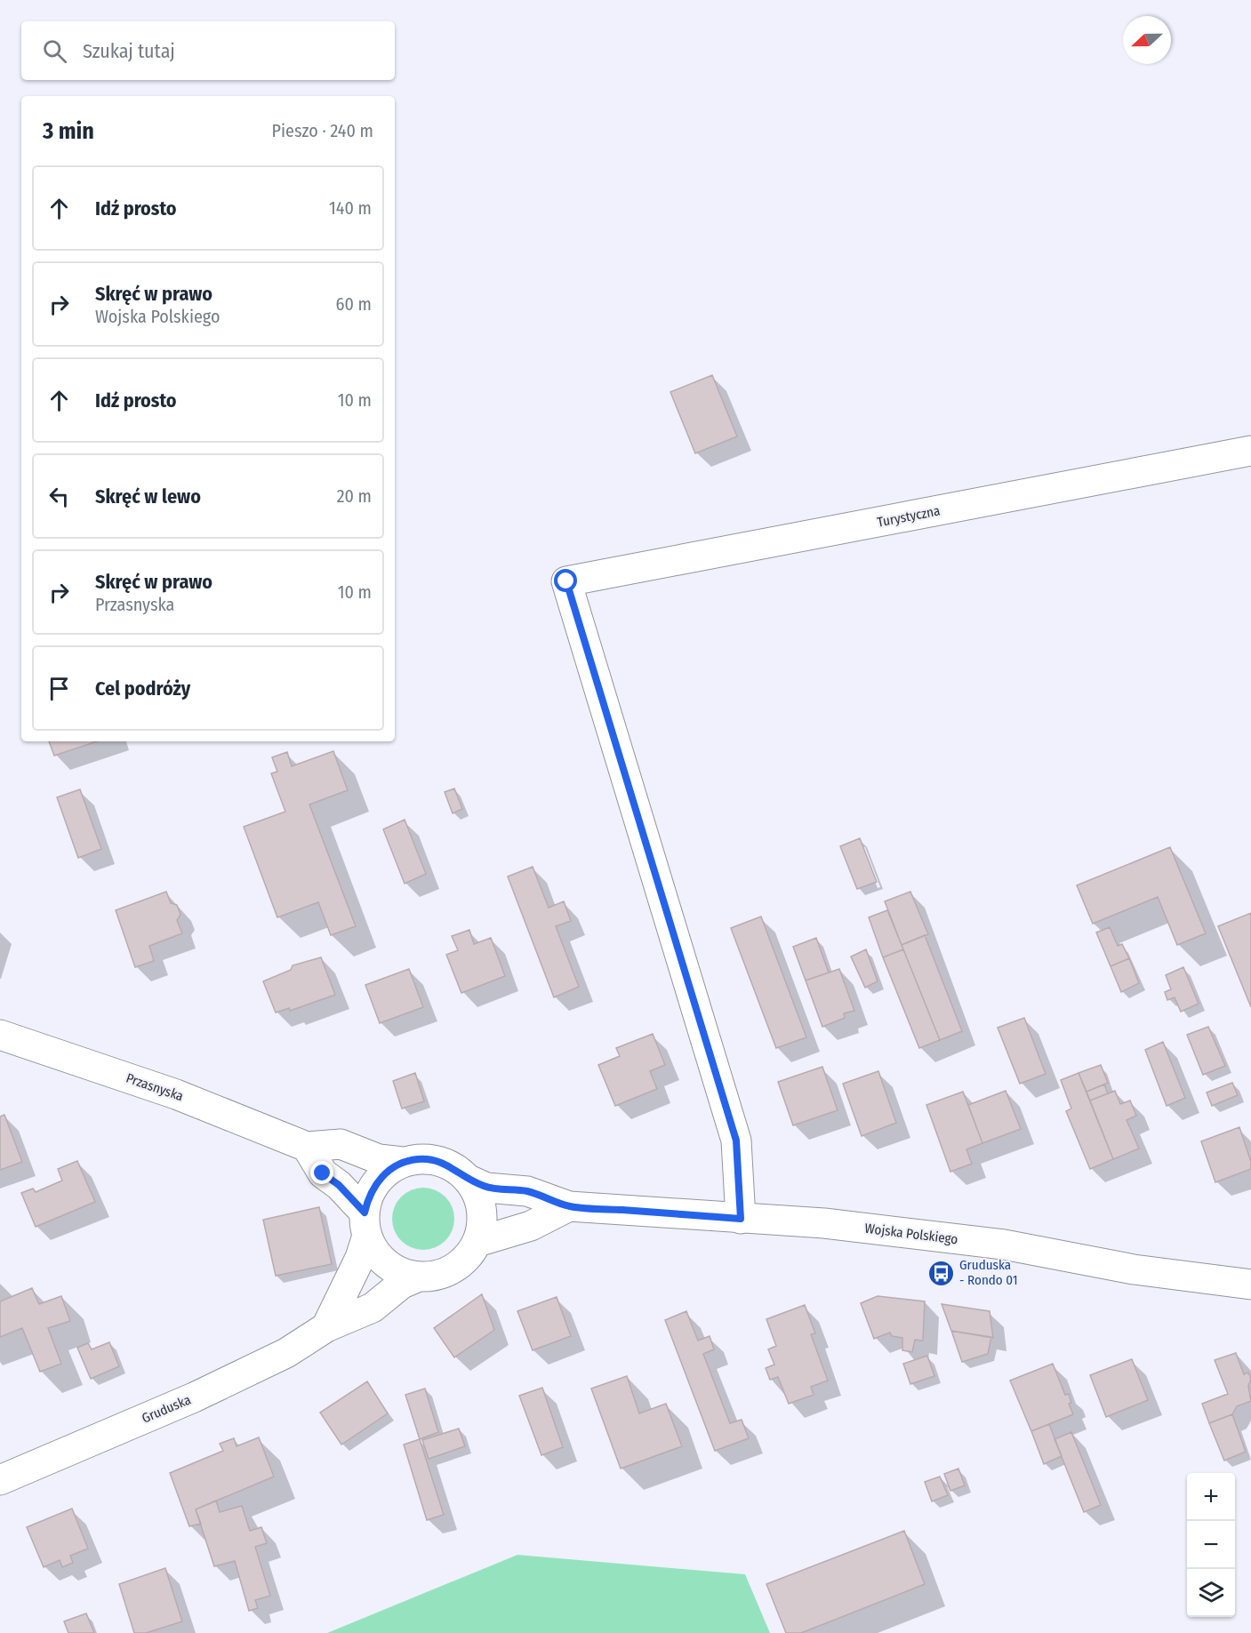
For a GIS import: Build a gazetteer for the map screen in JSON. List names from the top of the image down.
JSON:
{
  "streets": {
    "main road": [
      "Turystyczna",
      "Przasnyska",
      "Wojska Polskiego",
      "Gruduska"
    ]
  },
  "crossings": [
    ["Turystyczna", "Wojska Polskiego"],
    ["Przasnyska", "Wojska Polskiego"],
    ["Przasnyska", "Gruduska"],
    ["Wojska Polskiego", "Gruduska"]
  ],
  "places": {
    "bus stop": ["Gruduska - Rondo 01"]
  },
  "north": "left",
  "page": {
    "search": "Szukaj tutaj",
    "heading": ["3 min", "Pieszo · 240 m"],
    "list": [
      ["Idź prosto", "140 m"],
      ["Skręć w prawo", "Wojska Polskiego", "60 m"],
      ["Idź prosto", "10 m"],
      ["Skręć w lewo", "20 m"],
      ["Skręć w prawo", "Przasnyska", "10 m"],
      "Cel podróży"
    ],
    "map_buttons": ["+", "−"]
  }
}
